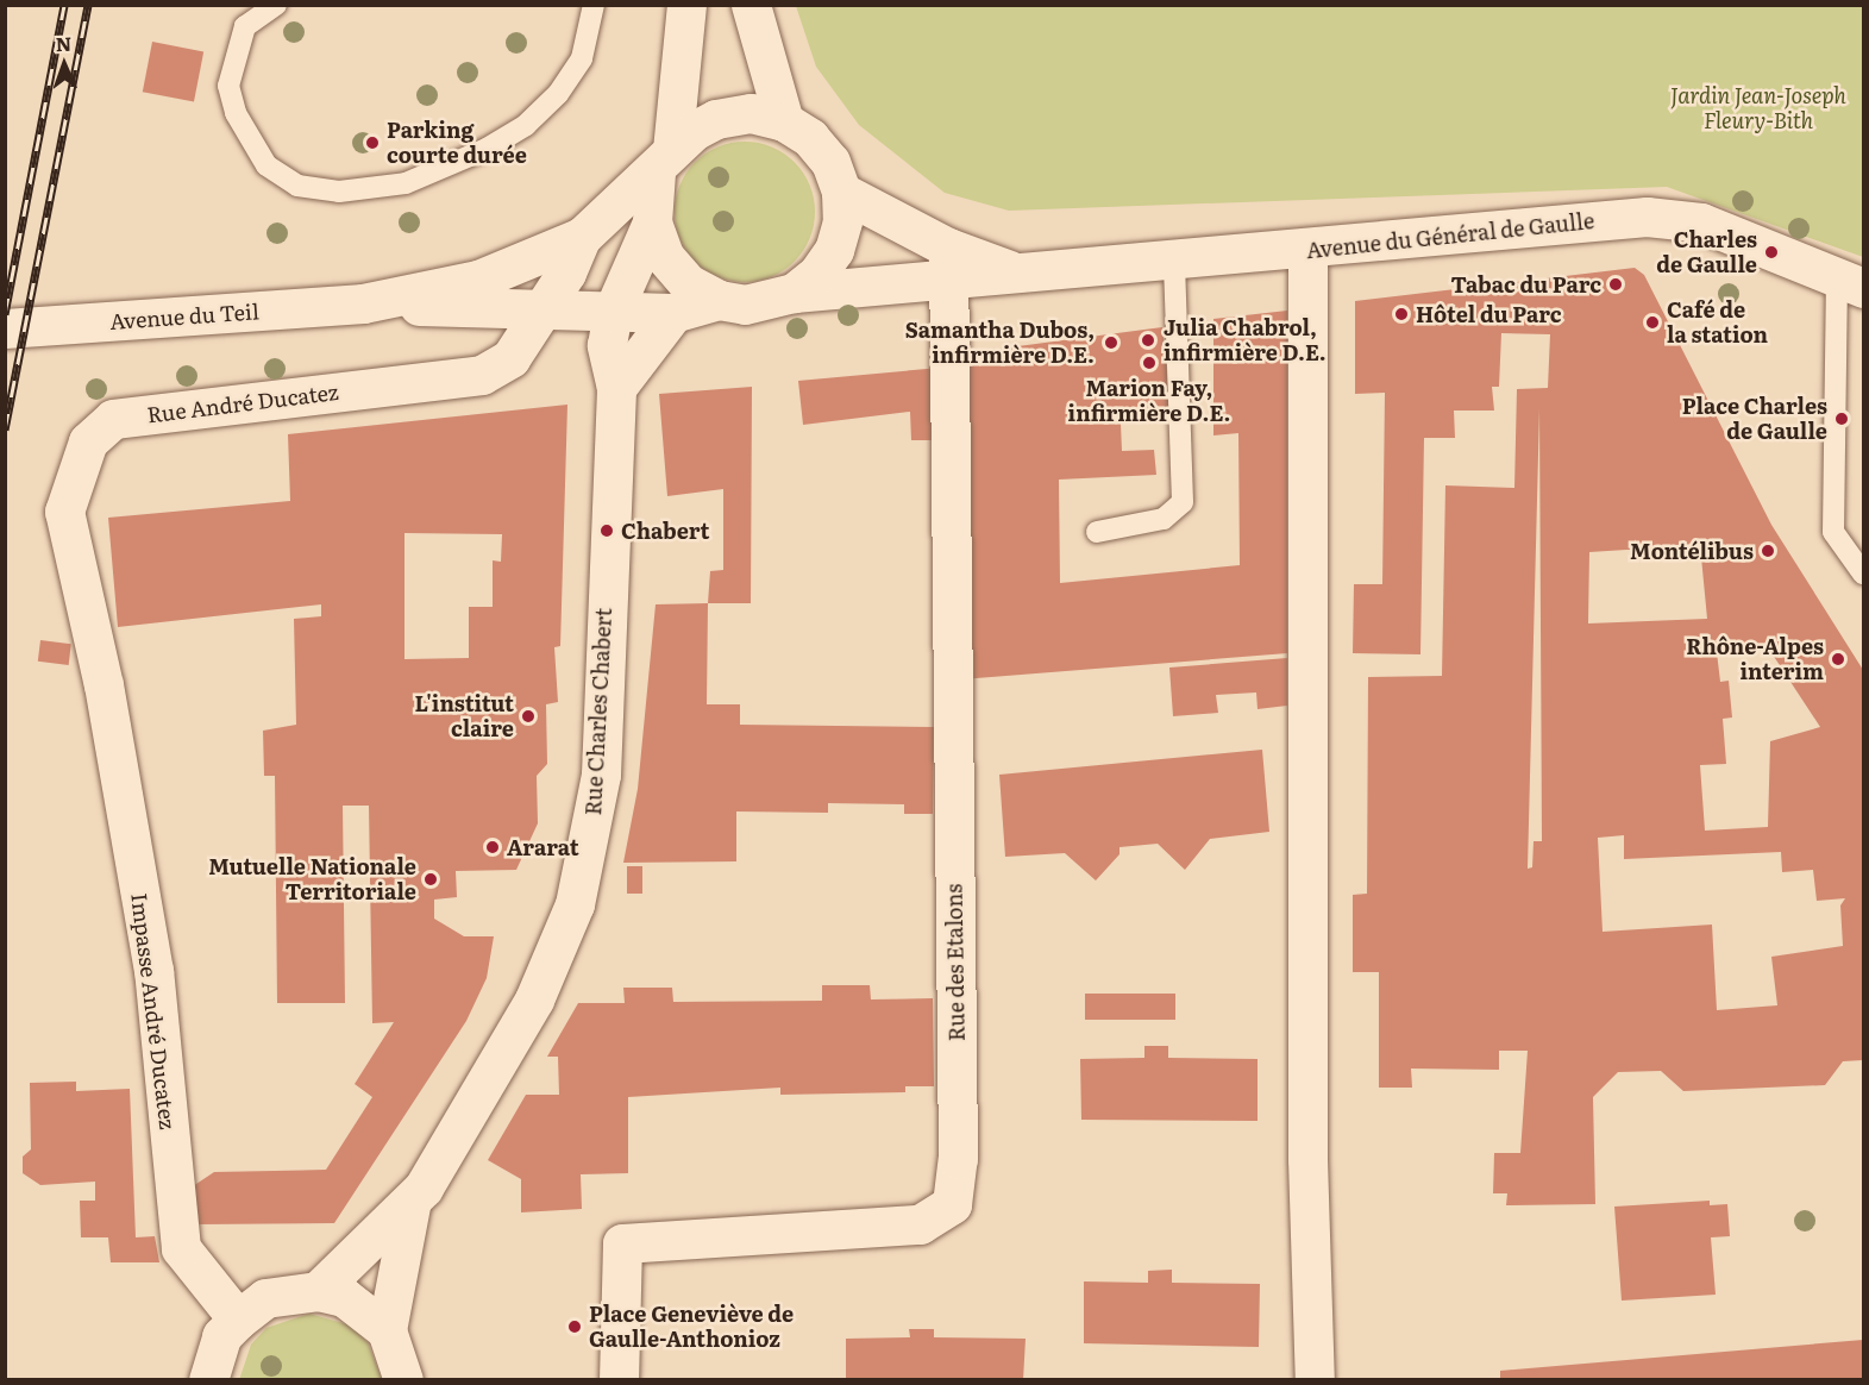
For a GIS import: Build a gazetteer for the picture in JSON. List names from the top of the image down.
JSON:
{
  "streets": {
    "street": [
      "Avenue du Général de Gaulle",
      "Avenue du Teil",
      "Rue André Ducatez",
      "Rue Charles Chabert",
      "Rue des Etalons",
      "Impasse André Ducatez"
    ]
  },
  "crossings": [
    ["Avenue du Général de Gaulle", "Avenue du Teil"],
    ["Avenue du Général de Gaulle", "Rue Charles Chabert"],
    ["Avenue du Général de Gaulle", "Rue des Etalons"],
    ["Avenue du Teil", "Rue André Ducatez"],
    ["Avenue du Teil", "Rue Charles Chabert"],
    ["Rue André Ducatez", "Impasse André Ducatez"]
  ],
  "parks": ["Jardin Jean-Joseph Fleury-Bith"],
  "places": [
    "Parking courte durée",
    "Charles de Gaulle",
    "Tabac du Parc",
    "Hôtel du Parc",
    "Café de la station",
    "Julia Chabrol, infirmière D.E.",
    "Samantha Dubos, infirmière D.E.",
    "Marion Fay, infirmière D.E.",
    "Place Charles de Gaulle",
    "Chabert",
    "Montélibus",
    "Rhône-Alpes interim",
    "L'institut claire",
    "Ararat",
    "Mutuelle Nationale Territoriale",
    "Place Geneviève de Gaulle-Anthonioz"
  ],
  "north": "top"
}
